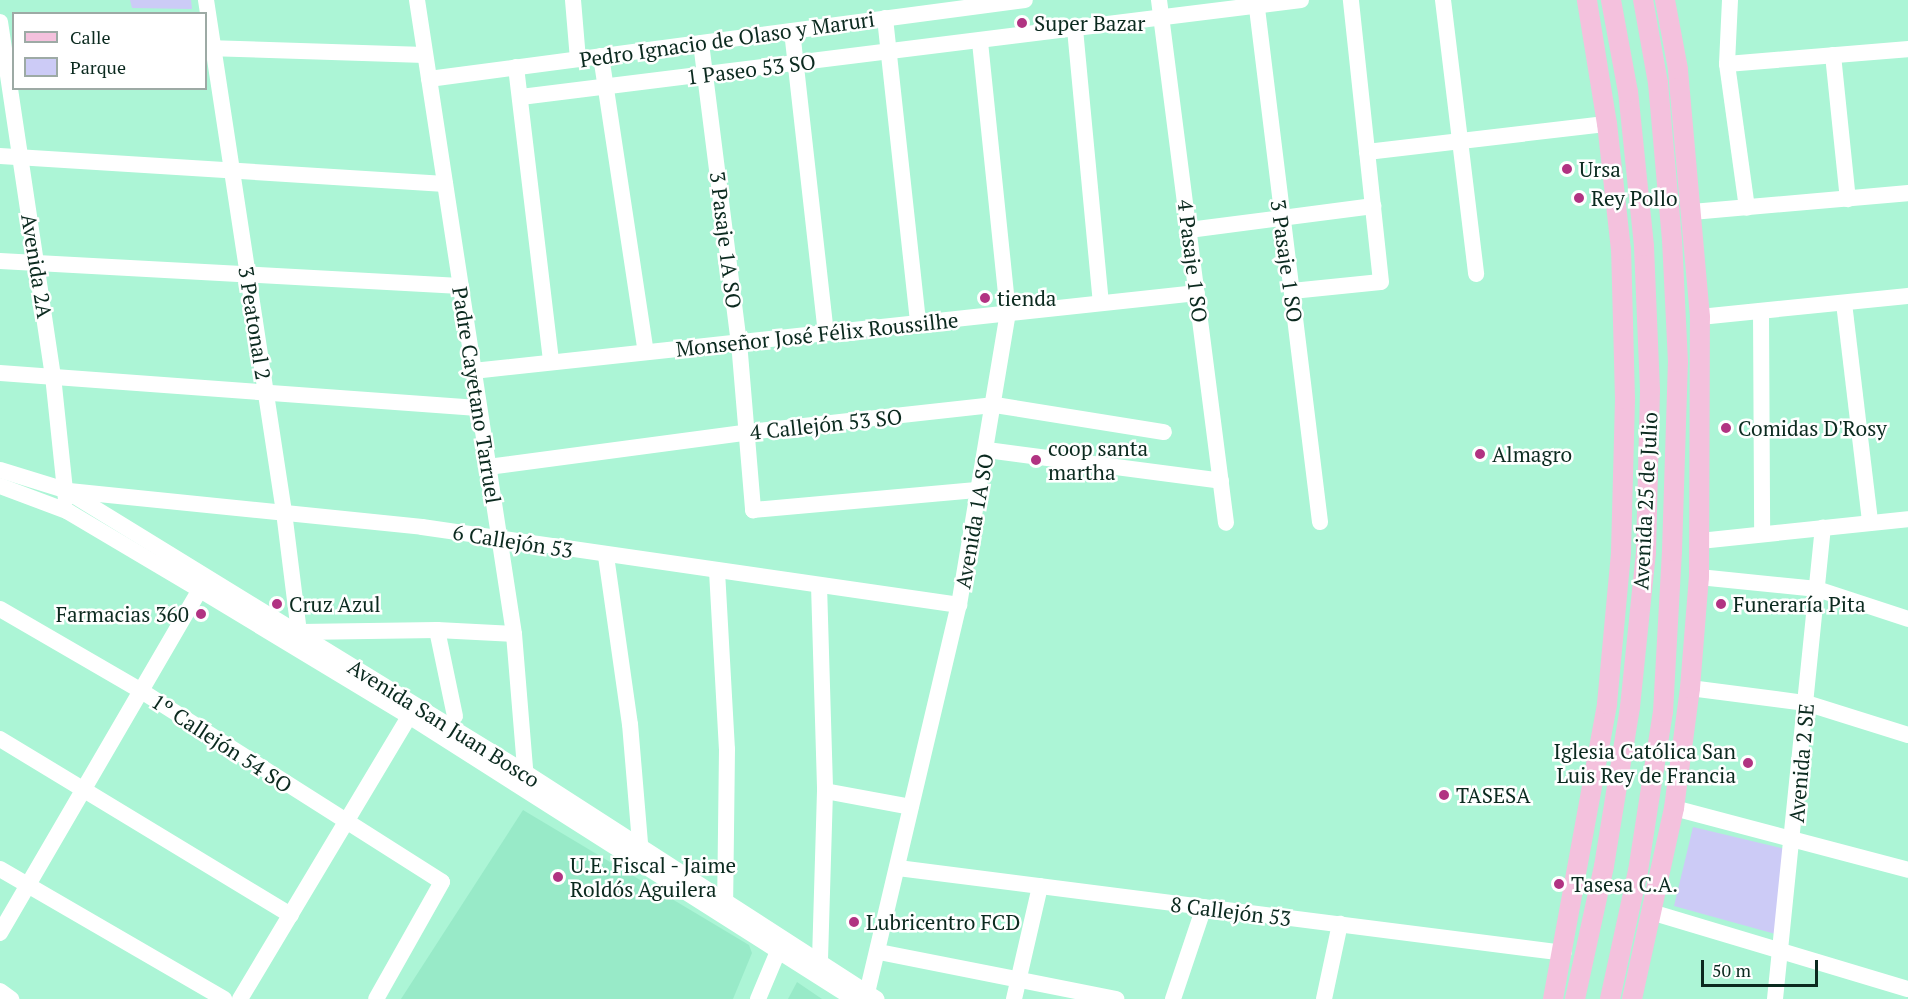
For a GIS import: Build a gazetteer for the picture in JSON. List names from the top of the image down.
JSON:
{
  "streets": {
    "main road": ["Avenida 25 de Julio"],
    "street": [
      "Pedro Ignacio de Olaso y Maruri",
      "1 Paseo 53 SO",
      "3 Pasaje 1A SO",
      "4 Pasaje 1 SO",
      "3 Pasaje 1 SO",
      "Avenida 2A",
      "3 Peatonal 2",
      "Monseñor José Félix Roussilhe",
      "Padre Cayetano Tarruel",
      "4 Callejón 53 SO",
      "Avenida 1A SO",
      "6 Callejón 53",
      "Avenida San Juan Bosco",
      "1º Callejón 54 SO",
      "Avenida 2 SE",
      "8 Callejón 53"
    ]
  },
  "crossings": [
    ["Pedro Ignacio de Olaso y Maruri", "3 Pasaje 1A SO"],
    ["Pedro Ignacio de Olaso y Maruri", "Padre Cayetano Tarruel"],
    ["1 Paseo 53 SO", "3 Pasaje 1A SO"],
    ["1 Paseo 53 SO", "Avenida 1A SO"],
    ["3 Pasaje 1A SO", "Monseñor José Félix Roussilhe"],
    ["3 Pasaje 1A SO", "4 Callejón 53 SO"],
    ["3 Pasaje 1A SO", "Avenida 1A SO"],
    ["4 Pasaje 1 SO", "Monseñor José Félix Roussilhe"],
    ["Avenida 2A", "6 Callejón 53"],
    ["Avenida 2A", "Avenida San Juan Bosco"],
    ["3 Peatonal 2", "6 Callejón 53"],
    ["3 Peatonal 2", "Avenida San Juan Bosco"],
    ["Monseñor José Félix Roussilhe", "Padre Cayetano Tarruel"],
    ["Monseñor José Félix Roussilhe", "Avenida 1A SO"],
    ["Padre Cayetano Tarruel", "4 Callejón 53 SO"],
    ["Padre Cayetano Tarruel", "6 Callejón 53"],
    ["Padre Cayetano Tarruel", "Avenida San Juan Bosco"],
    ["4 Callejón 53 SO", "Avenida 1A SO"],
    ["Avenida 25 de Julio", "8 Callejón 53"],
    ["Avenida 1A SO", "6 Callejón 53"],
    ["Avenida 1A SO", "Avenida San Juan Bosco"],
    ["Avenida 1A SO", "8 Callejón 53"],
    ["6 Callejón 53", "Avenida San Juan Bosco"]
  ],
  "places": [
    "Super Bazar",
    "Ursa",
    "Rey Pollo",
    "tienda",
    "Comidas D'Rosy",
    "Almagro",
    "coop santa martha",
    "Cruz Azul",
    "Funeraría Pita",
    "Farmacias 360",
    "Iglesia Católica San Luis Rey de Francia",
    "TASESA",
    "U.E. Fiscal - Jaime Roldós Aguilera",
    "Tasesa C.A.",
    "Lubricentro FCD"
  ],
  "legend": ["Calle", "Parque"],
  "scale_bar": "50 m"
}
